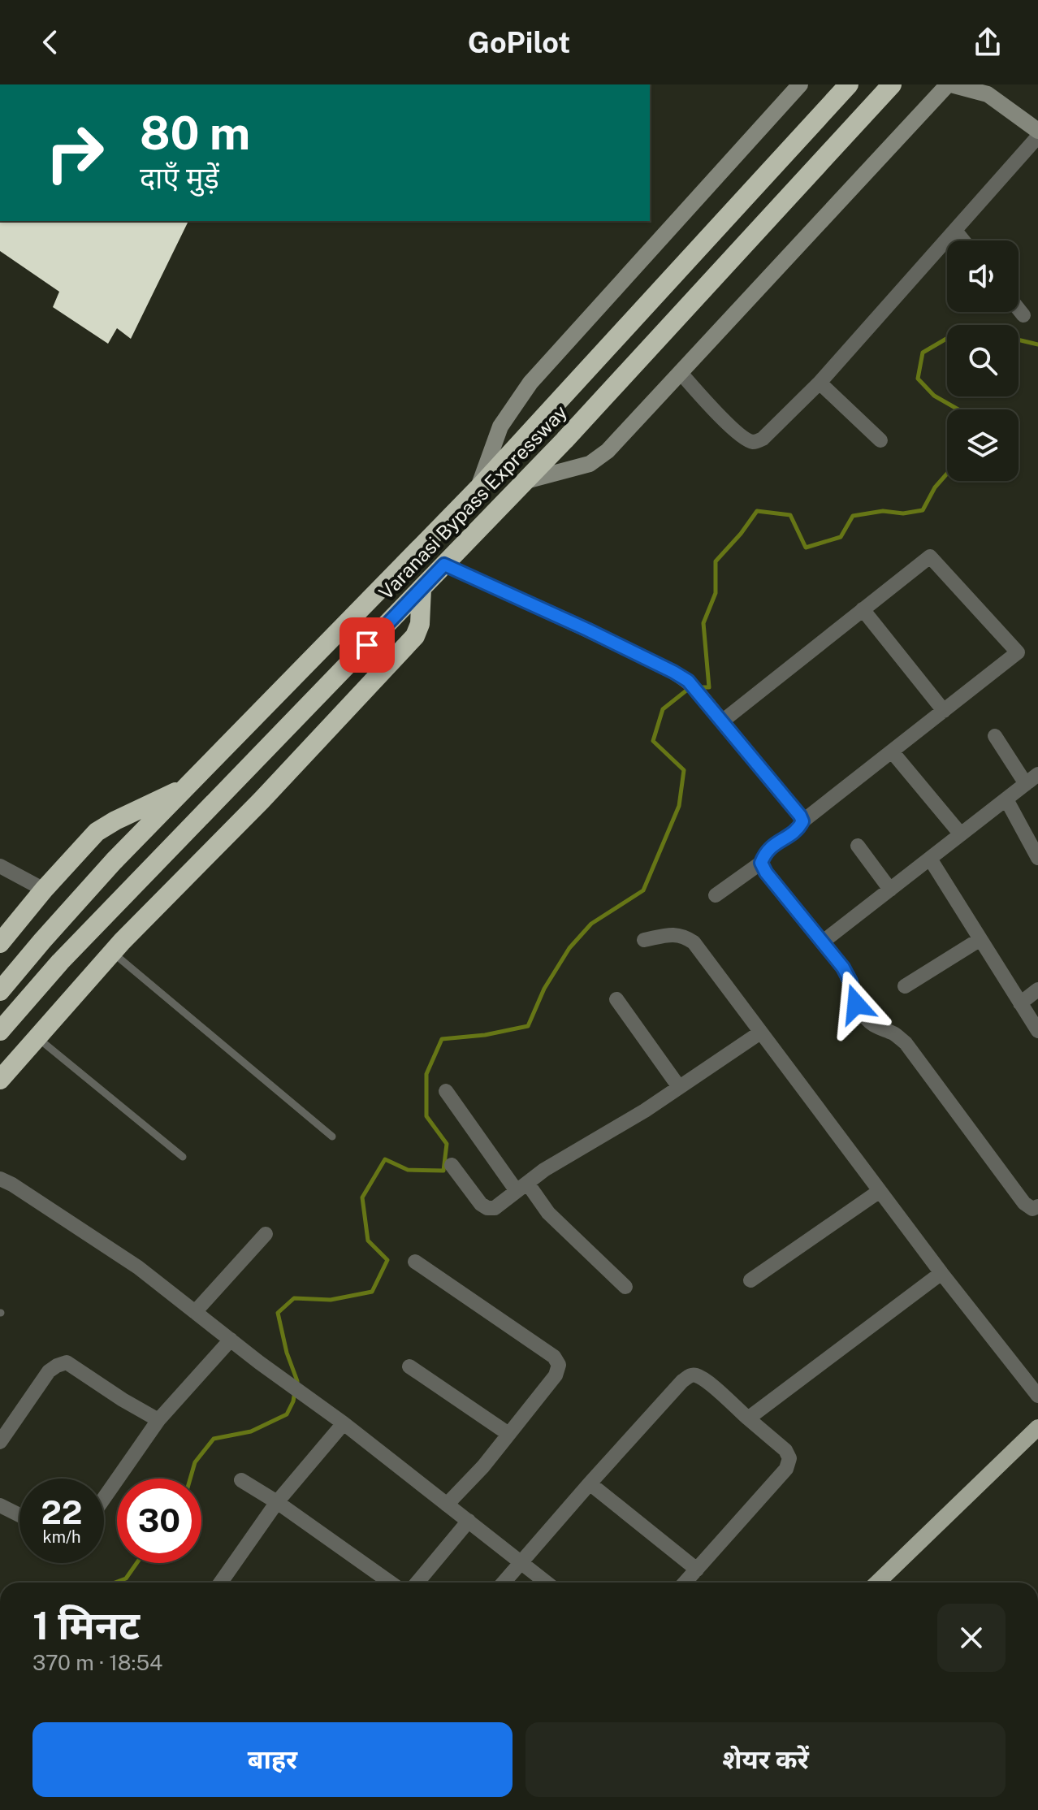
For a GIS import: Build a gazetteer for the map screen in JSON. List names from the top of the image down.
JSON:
{
  "streets": {
    "highway": ["Varanasi Bypass Expressway"]
  },
  "page": {
    "header": "GoPilot",
    "turn": ["80 m", "दाएँ मुड़ें"],
    "speed": "22 km/h",
    "limit": "30",
    "heading": ["1 मिनट", "370 m · 18:54"],
    "buttons": ["बाहर", "शेयर करें"]
  }
}
